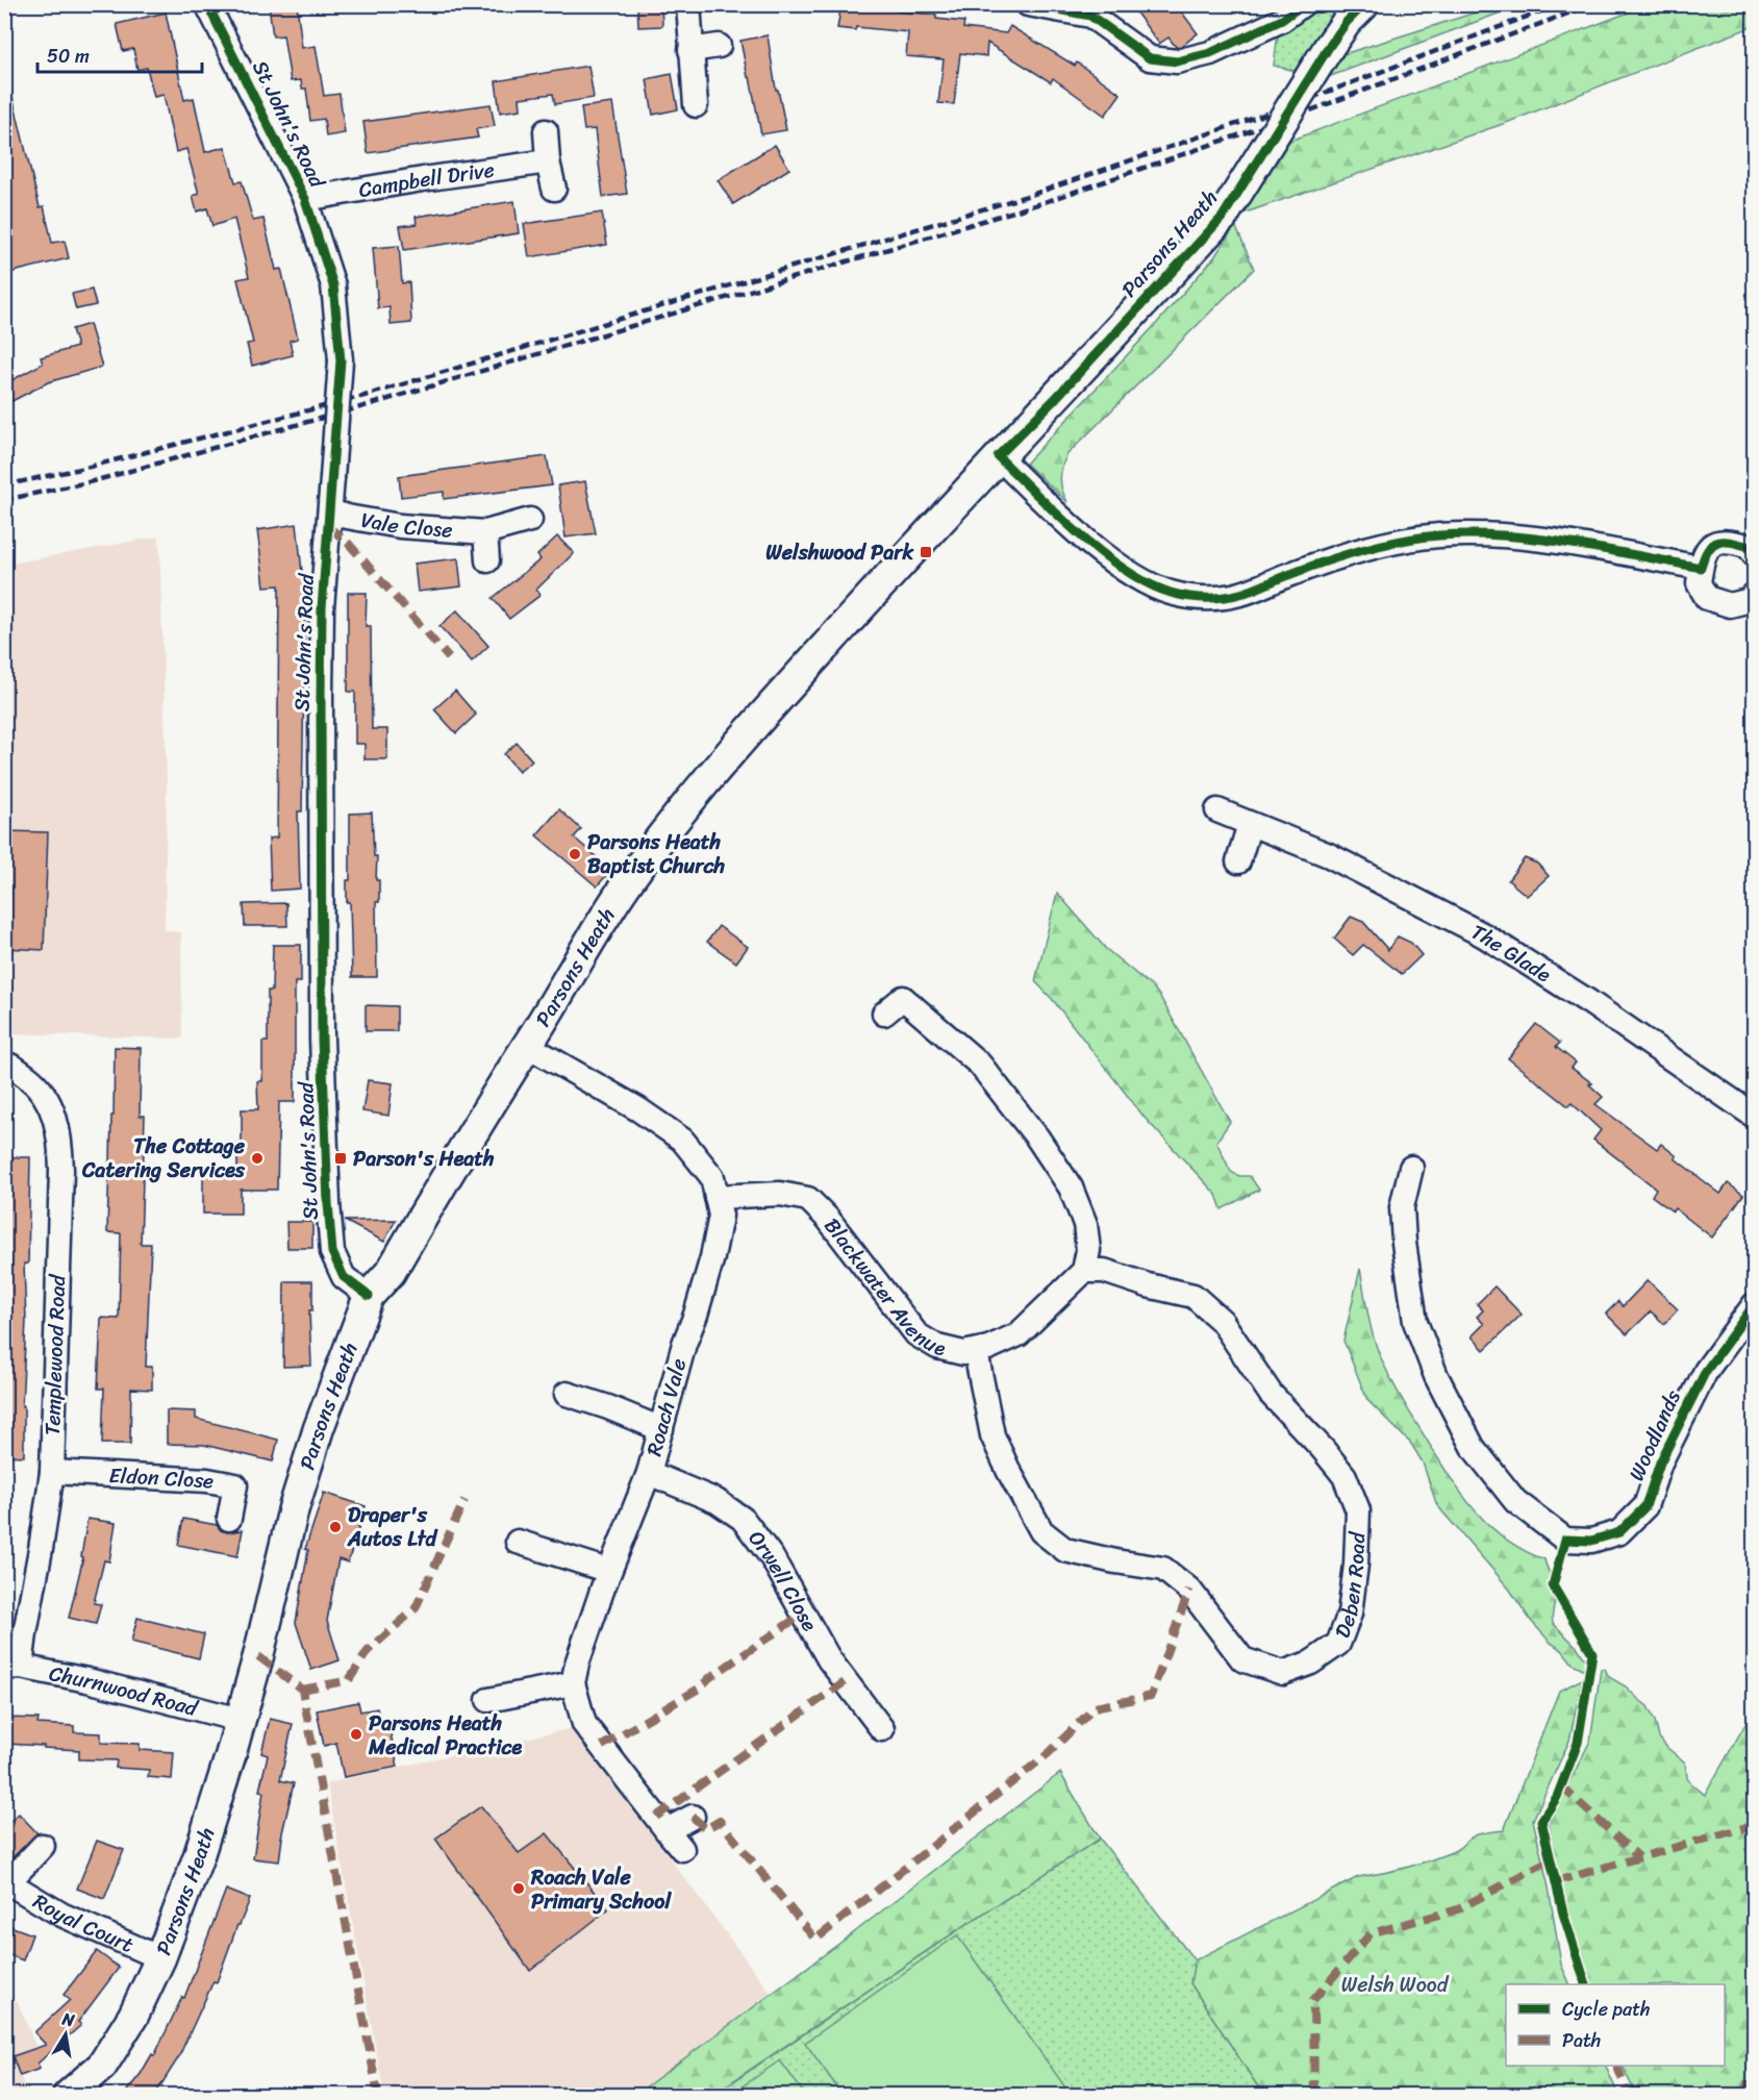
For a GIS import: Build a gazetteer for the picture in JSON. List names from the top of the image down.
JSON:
{
  "streets": {
    "main road": ["Parsons Heath"],
    "street": [
      "St John's Road",
      "Campbell Drive",
      "Vale Close",
      "The Glade",
      "Blackwater Avenue",
      "Templewood Road",
      "Roach Vale",
      "Woodlands",
      "Eldon Close",
      "Orwell Close",
      "Deben Road",
      "Churnwood Road",
      "Royal Court"
    ]
  },
  "crossings": [
    ["St John's Road", "Campbell Drive"],
    ["St John's Road", "Parsons Heath"],
    ["St John's Road", "Vale Close"],
    ["Parsons Heath", "Roach Vale"],
    ["Parsons Heath", "Churnwood Road"],
    ["Parsons Heath", "Royal Court"],
    ["Blackwater Avenue", "Roach Vale"],
    ["Blackwater Avenue", "Deben Road"],
    ["Templewood Road", "Eldon Close"],
    ["Templewood Road", "Churnwood Road"],
    ["Roach Vale", "Orwell Close"]
  ],
  "parks": ["Welsh Wood"],
  "places": {
    "transit": ["Welshwood Park", "Parson's Heath"],
    "other": [
      "Parsons Heath Baptist Church",
      "The Cottage Catering Services",
      "Draper's Autos Ltd",
      "Parsons Heath Medical Practice",
      "Roach Vale Primary School"
    ]
  },
  "legend": ["Cycle path", "Path"],
  "scale_bar": "50 m",
  "north": "top"
}
